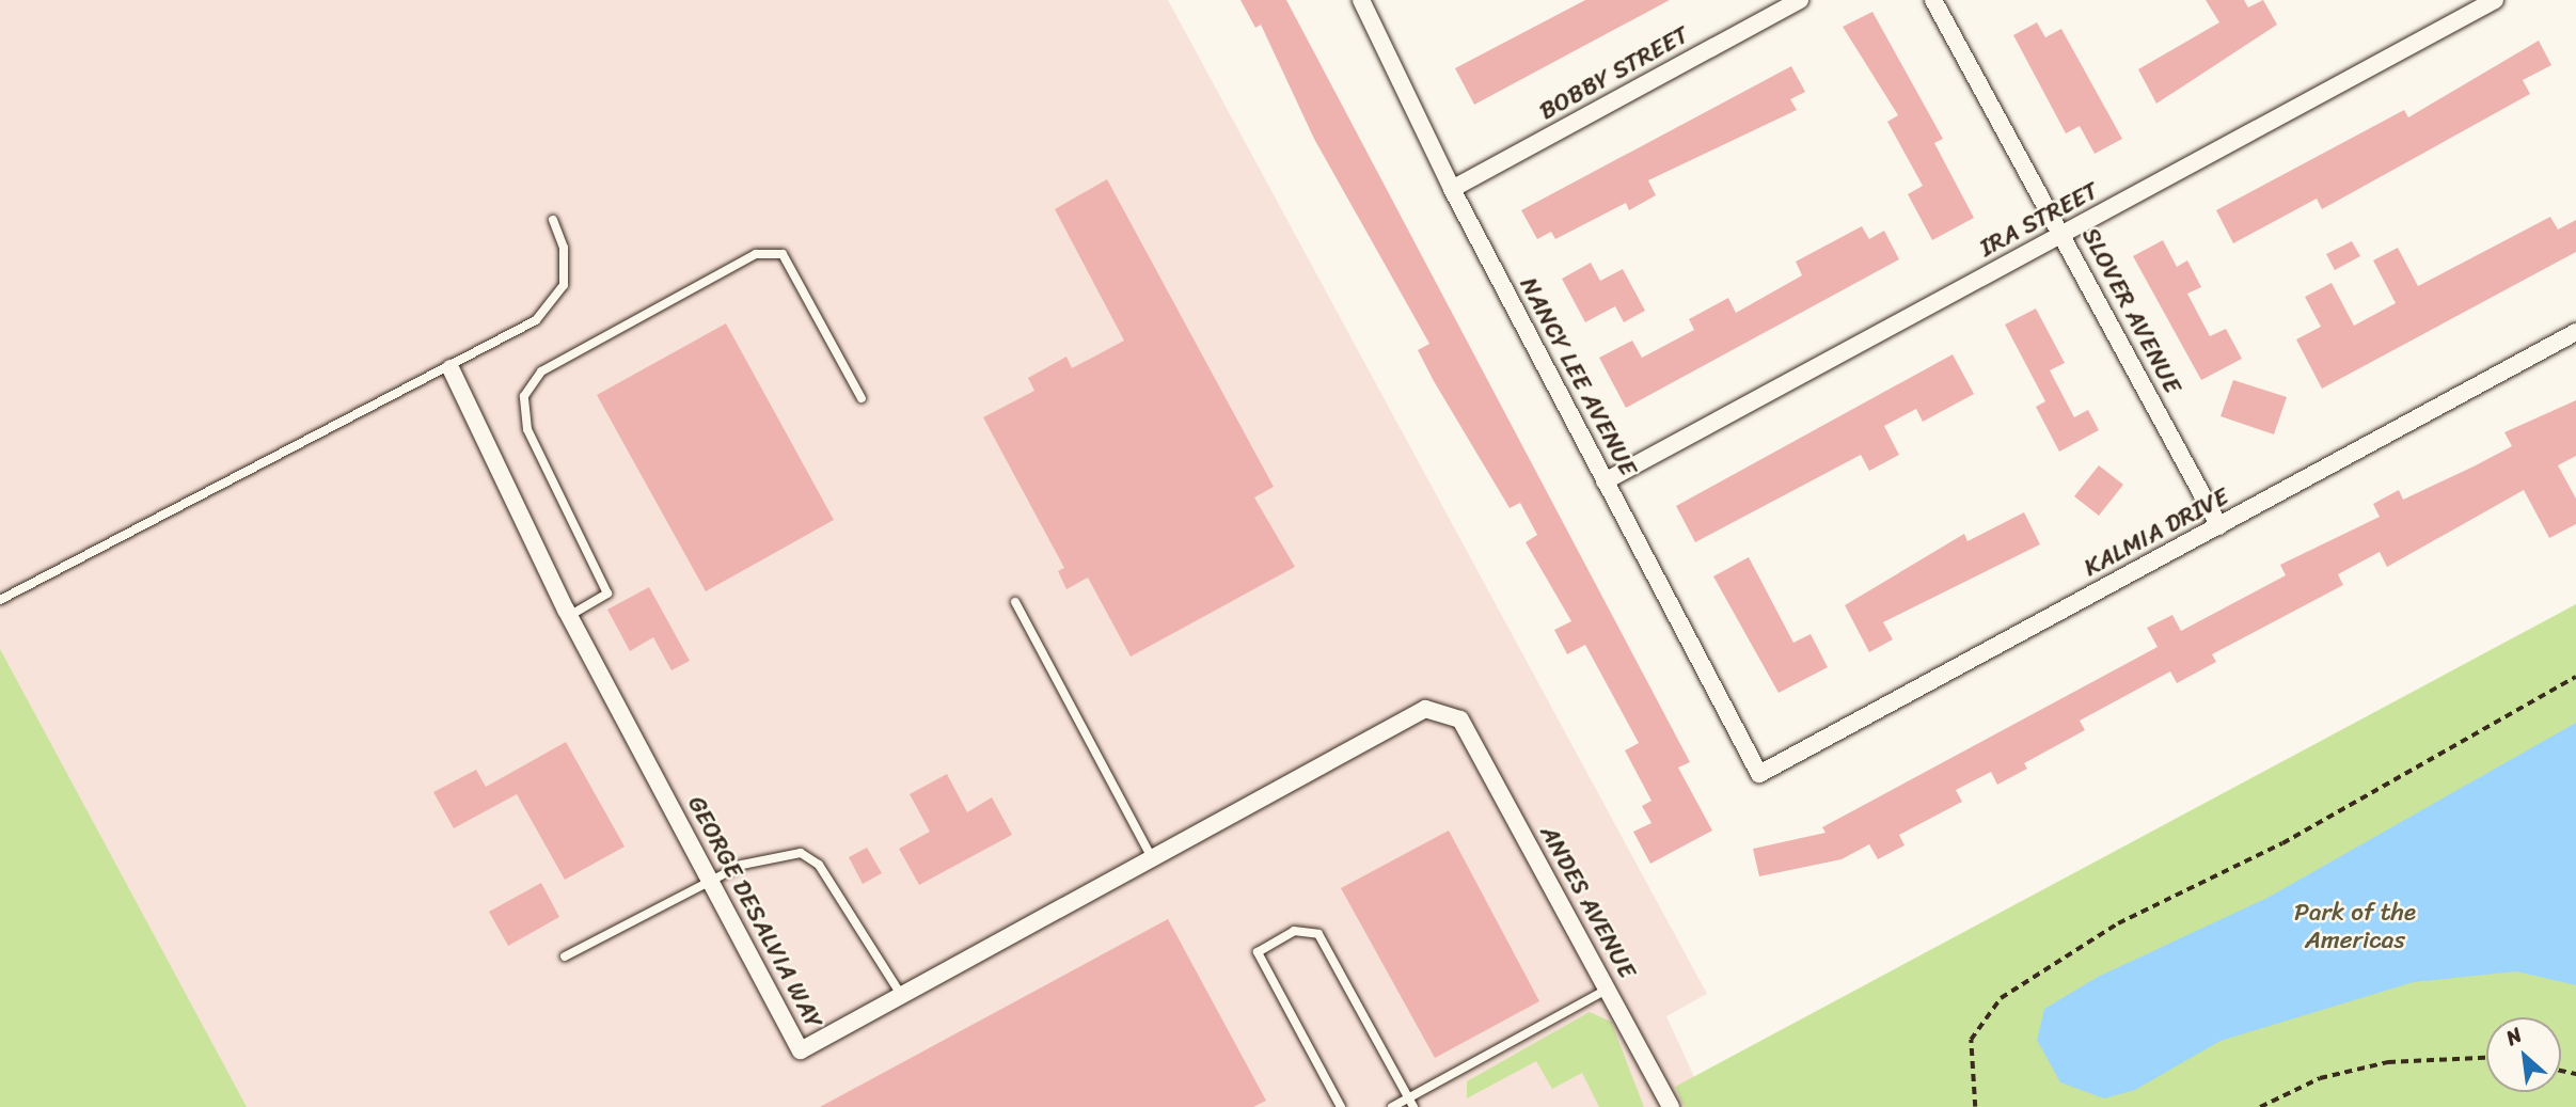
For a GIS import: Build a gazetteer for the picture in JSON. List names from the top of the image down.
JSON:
{
  "streets": {
    "street": [
      "BOBBY STREET",
      "IRA STREET",
      "SLOVER AVENUE",
      "NANCY LEE AVENUE",
      "KALMIA DRIVE",
      "ANDES AVENUE",
      "GEORGE DESALVIA WAY"
    ]
  },
  "crossings": [
    ["BOBBY STREET", "NANCY LEE AVENUE"],
    ["IRA STREET", "SLOVER AVENUE"],
    ["IRA STREET", "NANCY LEE AVENUE"],
    ["SLOVER AVENUE", "KALMIA DRIVE"],
    ["NANCY LEE AVENUE", "KALMIA DRIVE"],
    ["ANDES AVENUE", "GEORGE DESALVIA WAY"]
  ],
  "parks": ["Park of the Americas"],
  "north": "top left"
}
